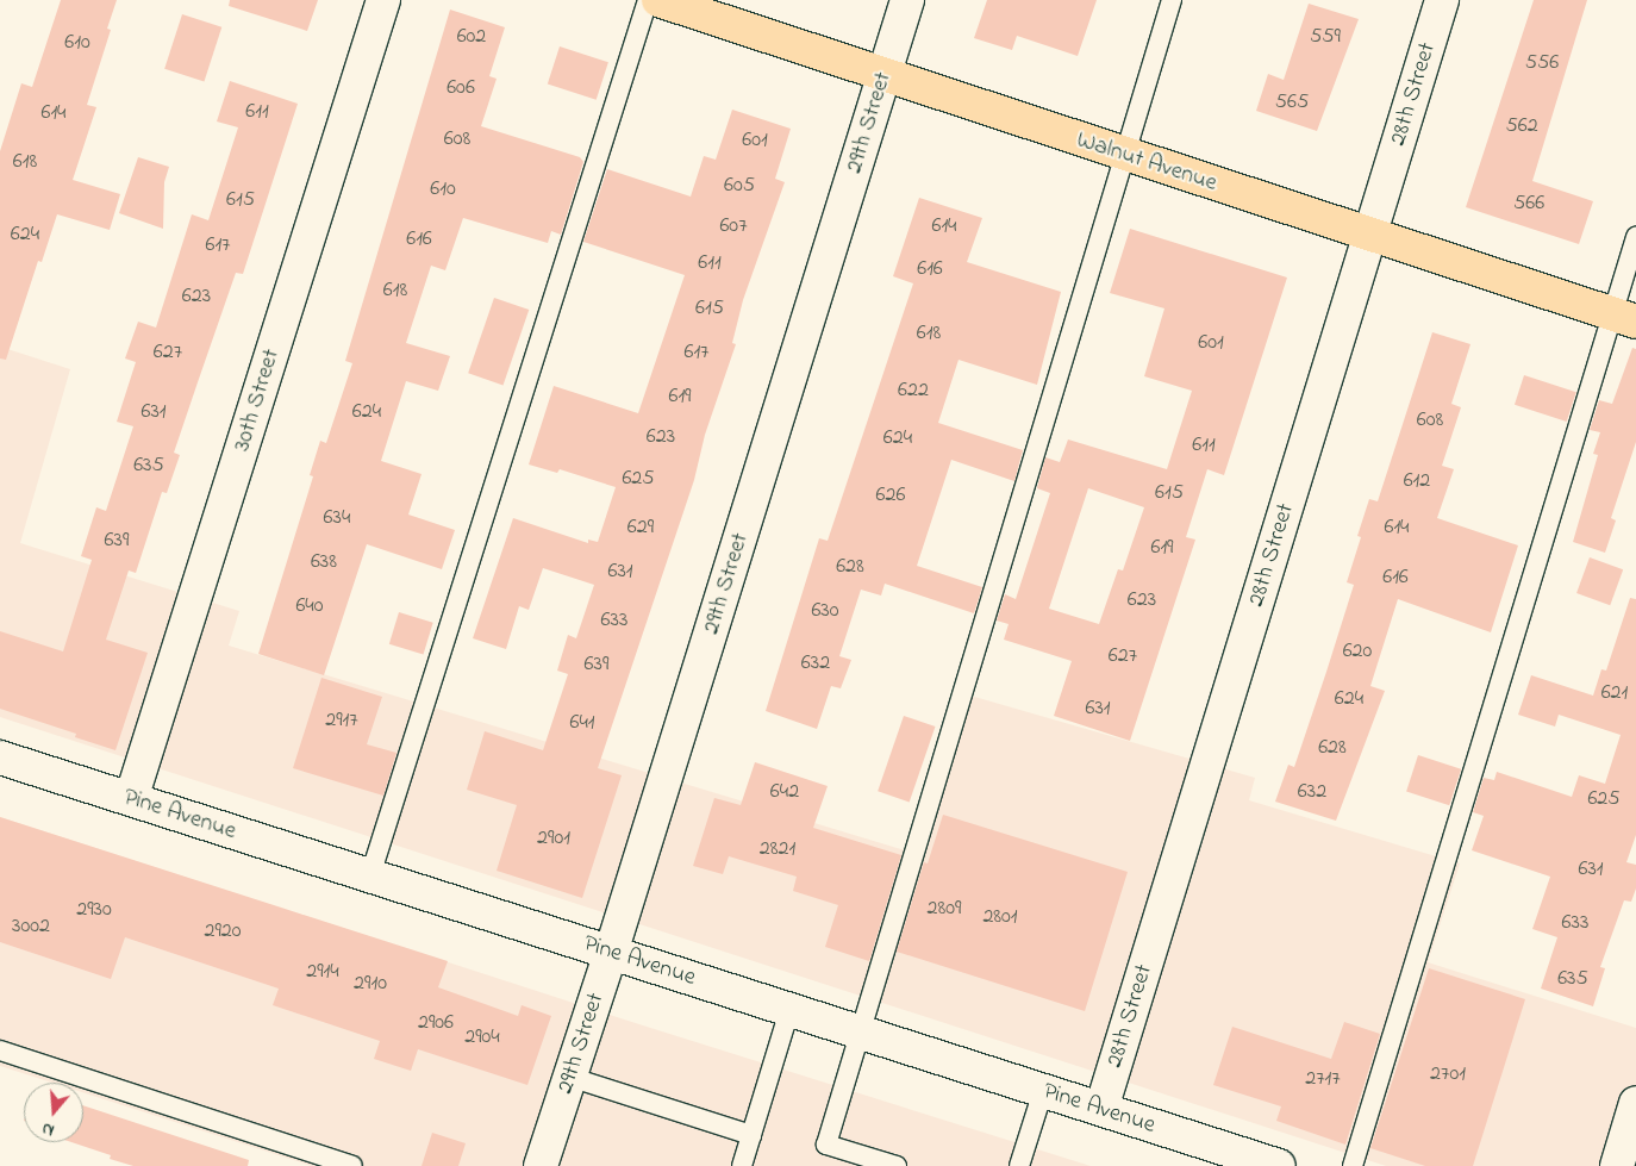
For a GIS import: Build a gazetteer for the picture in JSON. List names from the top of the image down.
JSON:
{
  "streets": {
    "main road": ["Walnut Avenue"],
    "street": [
      "28th Street",
      "29th Street",
      "30th Street",
      "Pine Avenue"
    ]
  },
  "crossings": [
    ["28th Street", "Walnut Avenue"],
    ["28th Street", "Pine Avenue"],
    ["29th Street", "Walnut Avenue"],
    ["29th Street", "Pine Avenue"],
    ["30th Street", "Pine Avenue"]
  ],
  "house_numbers": [
    "602",
    "559",
    "610",
    "556",
    "606",
    "565",
    "611",
    "614",
    "562",
    "608",
    "601",
    "618",
    "605",
    "610",
    "615",
    "566",
    "607",
    "614",
    "624",
    "616",
    "617",
    "611",
    "616",
    "618",
    "623",
    "615",
    "618",
    "601",
    "627",
    "617",
    "622",
    "619",
    "631",
    "624",
    "608",
    "623",
    "624",
    "611",
    "635",
    "625",
    "612",
    "615",
    "626",
    "634",
    "629",
    "614",
    "639",
    "619",
    "638",
    "628",
    "631",
    "616",
    "623",
    "640",
    "630",
    "633",
    "620",
    "627",
    "632",
    "639",
    "621",
    "624",
    "631",
    "2917",
    "641",
    "628",
    "642",
    "632",
    "625",
    "2901",
    "2821",
    "631",
    "2809",
    "2930",
    "2801",
    "633",
    "3002",
    "2920",
    "2914",
    "635",
    "2910",
    "2906",
    "2904",
    "2701",
    "2717"
  ],
  "north": "bottom"
}
